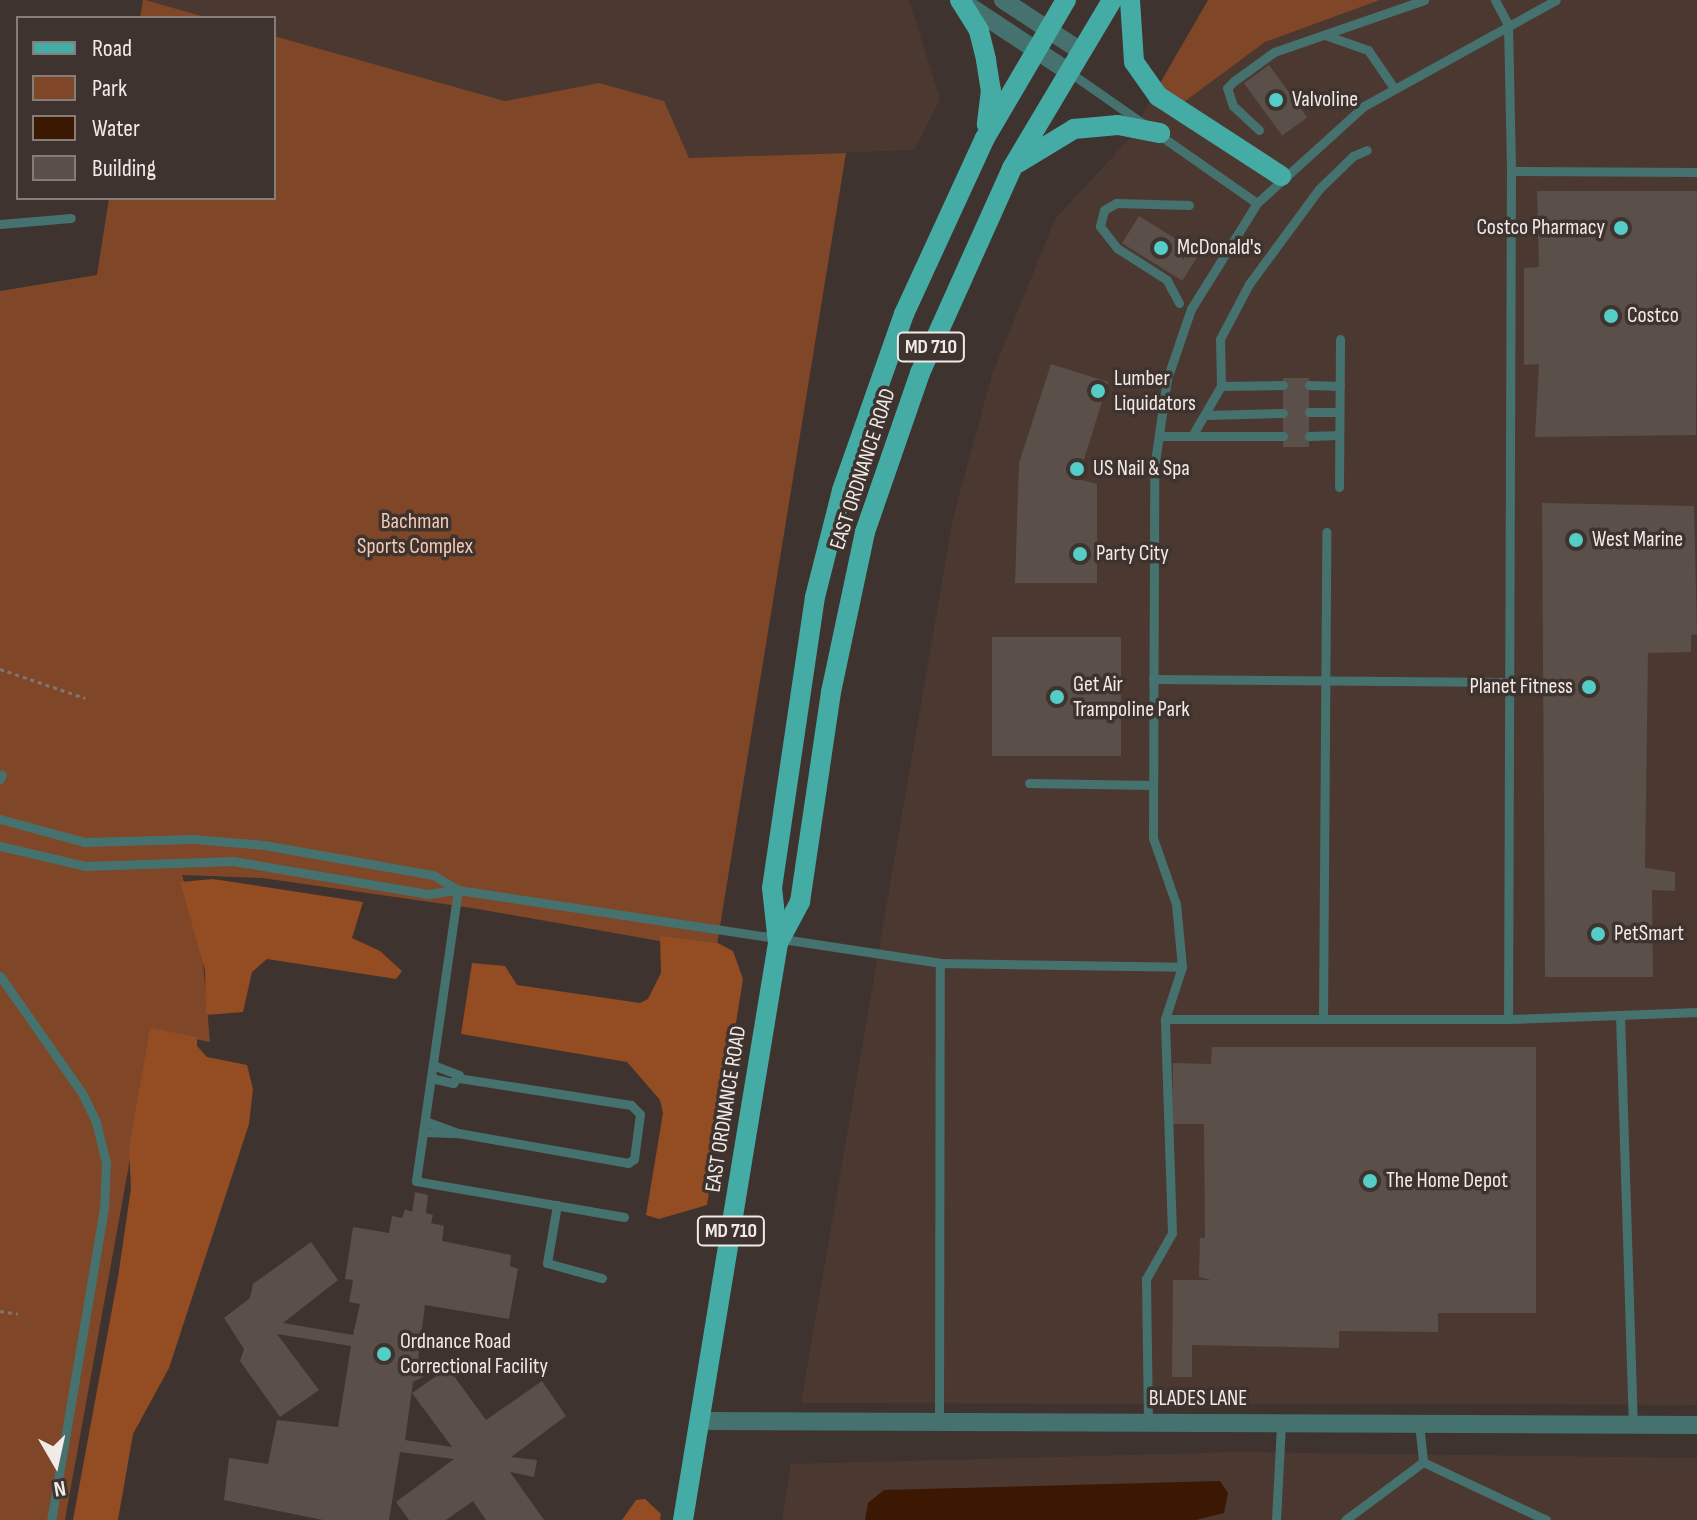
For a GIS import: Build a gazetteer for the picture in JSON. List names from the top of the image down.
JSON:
{
  "streets": {
    "main road": ["MD 710", "EAST ORDNANCE ROAD"],
    "street": ["BLADES LANE"]
  },
  "crossings": [
    ["EAST ORDNANCE ROAD", "BLADES LANE"]
  ],
  "parks": ["Bachman Sports Complex"],
  "places": [
    "Valvoline",
    "Costco Pharmacy",
    "McDonald's",
    "Costco",
    "Lumber Liquidators",
    "US Nail & Spa",
    "West Marine",
    "Party City",
    "Planet Fitness",
    "Get Air Trampoline Park",
    "PetSmart",
    "The Home Depot",
    "Ordnance Road Correctional Facility"
  ],
  "legend": [
    "Road",
    "Park",
    "Water",
    "Building"
  ],
  "north": "bottom"
}
